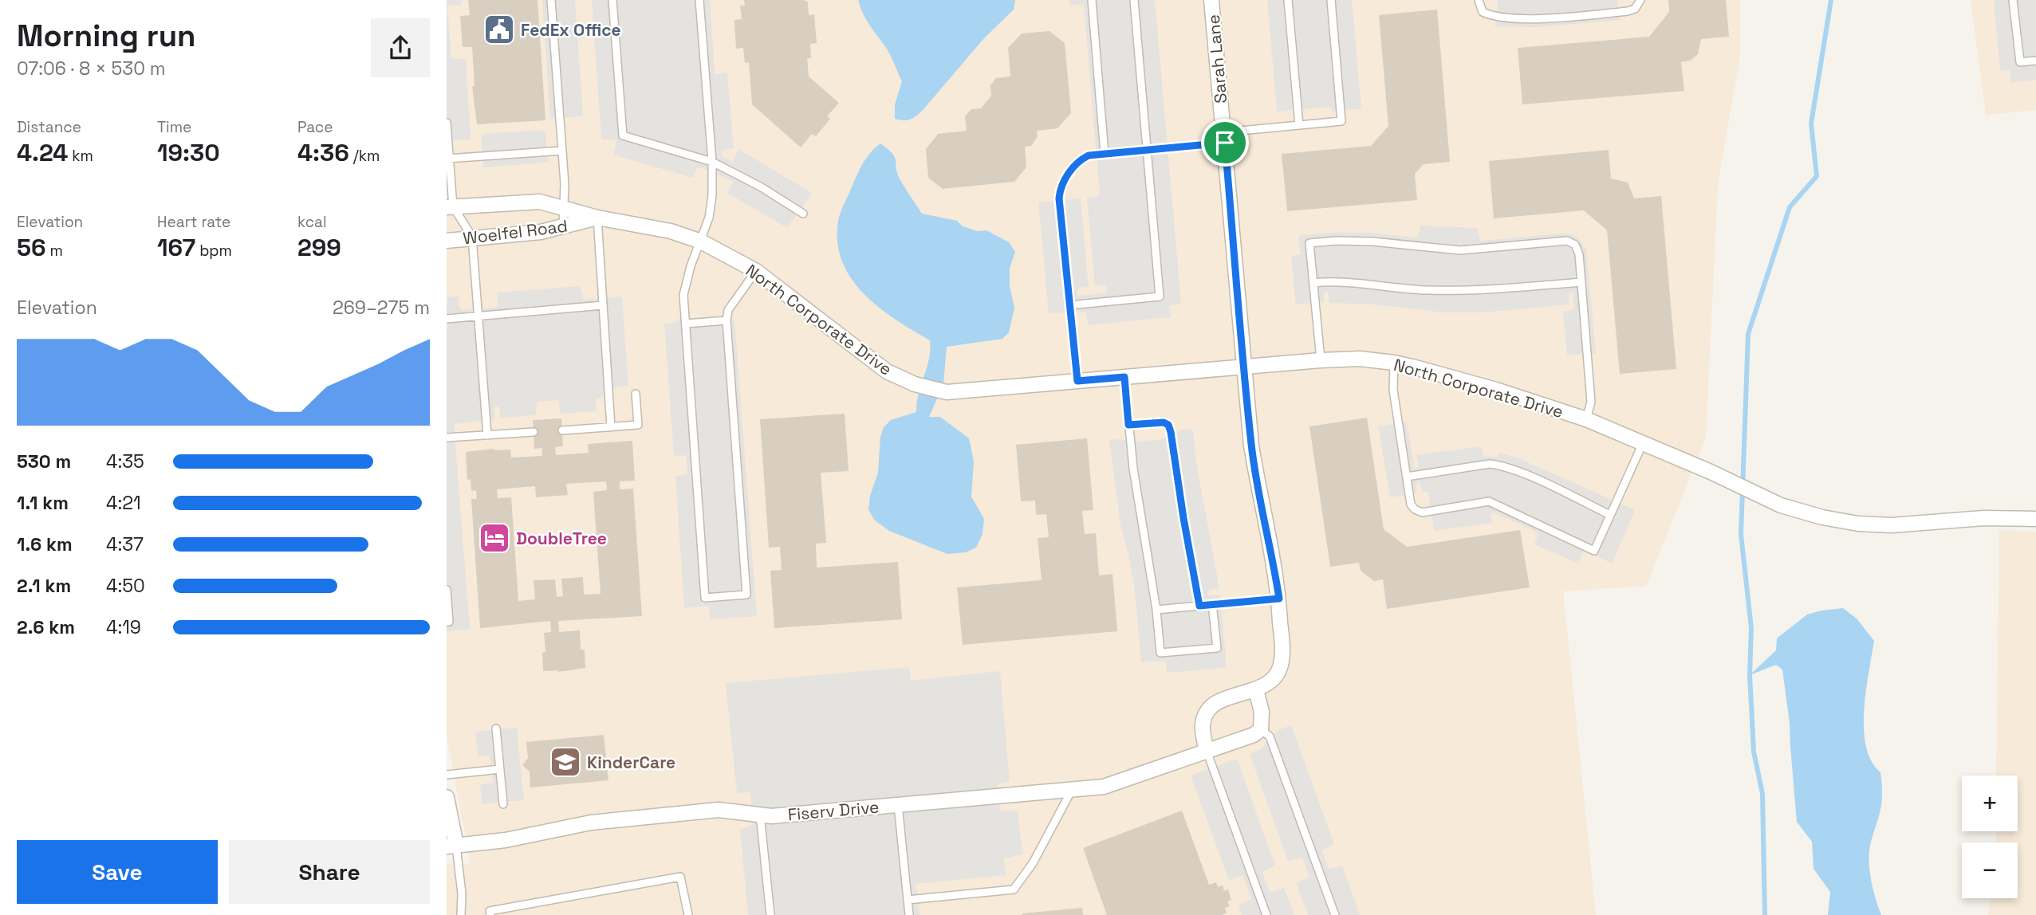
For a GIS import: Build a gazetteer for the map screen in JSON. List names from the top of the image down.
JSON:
{
  "streets": {
    "street": [
      "Sarah Lane",
      "Woelfel Road",
      "North Corporate Drive",
      "Fiserv Drive"
    ]
  },
  "crossings": [
    ["Sarah Lane", "North Corporate Drive"],
    ["Woelfel Road", "North Corporate Drive"]
  ],
  "places": {
    "public building": ["FedEx Office"],
    "hotel": ["DoubleTree"],
    "school or university": ["KinderCare"]
  },
  "page": {
    "heading": ["Morning run", "07:06 · 8 × 530 m"],
    "stats": [
      ["Distance", "4.24 km"],
      ["Time", "19:30"],
      ["Pace", "4:36 /km"],
      ["Elevation", "56 m"],
      ["Heart rate", "167 bpm"],
      ["kcal", "299"]
    ],
    "chart": ["Elevation", "269–275 m"],
    "list": [
      {
        "name": "530 m",
        "note": "4:35"
      },
      {
        "name": "1.1 km",
        "note": "4:21"
      },
      {
        "name": "1.6 km",
        "note": "4:37"
      },
      {
        "name": "2.1 km",
        "note": "4:50"
      },
      {
        "name": "2.6 km",
        "note": "4:19"
      }
    ],
    "map_buttons": ["+", "−"],
    "buttons": ["Save", "Share"]
  }
}
